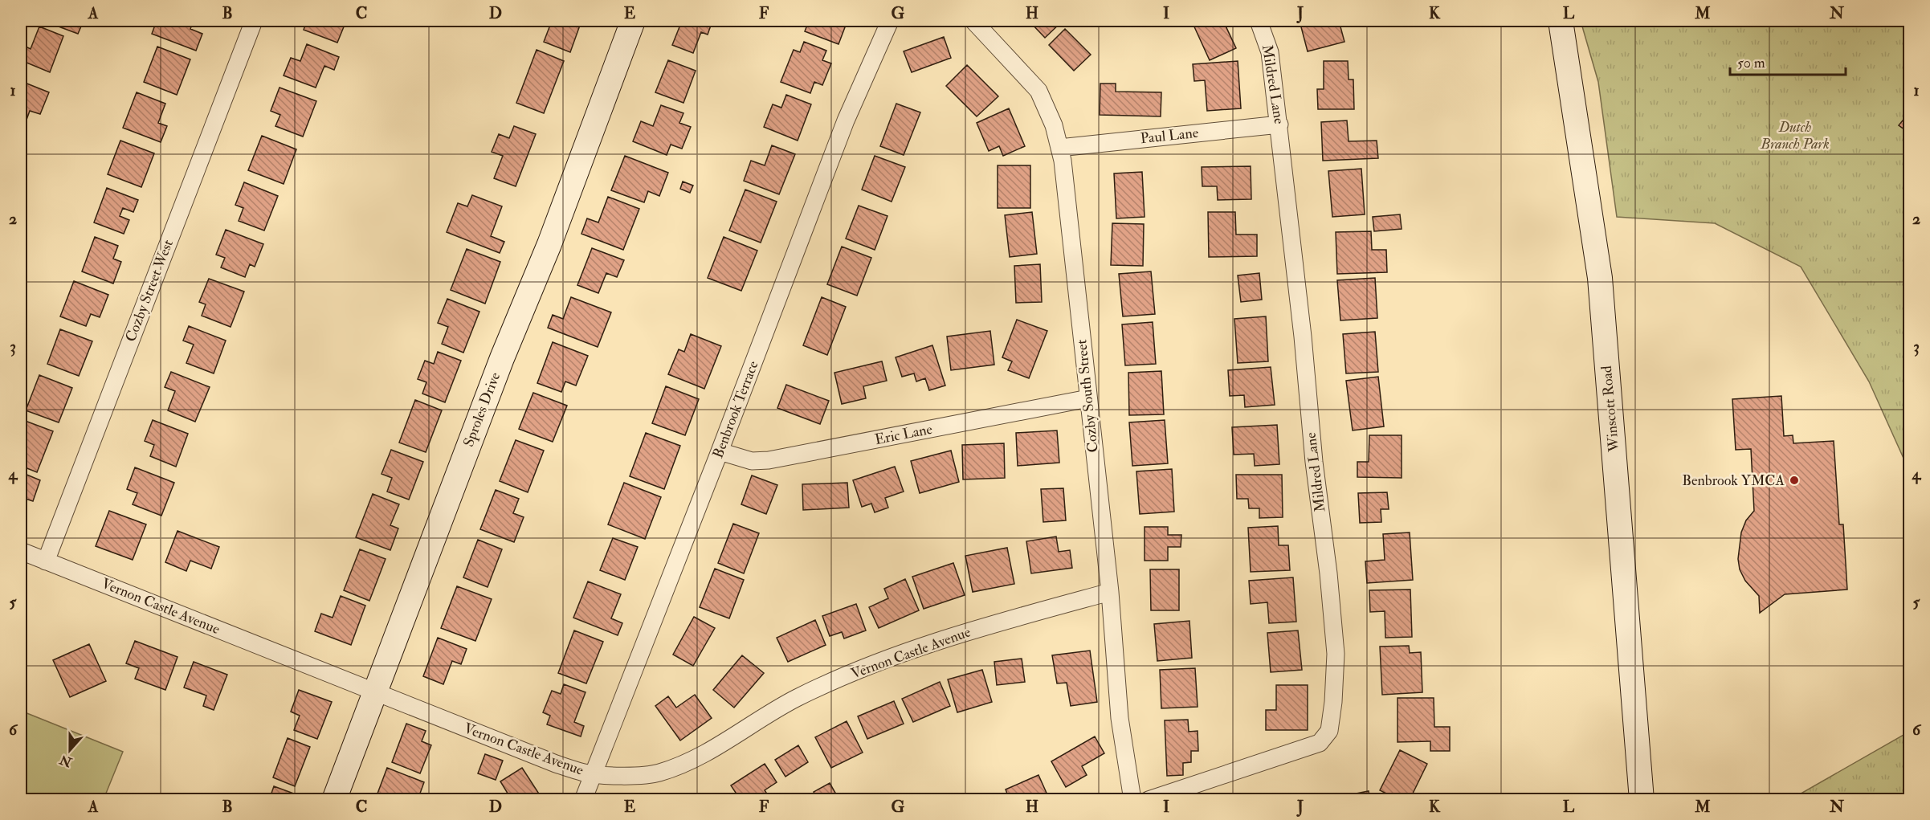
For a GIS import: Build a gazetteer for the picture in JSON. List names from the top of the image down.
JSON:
{
  "streets": {
    "street": [
      "Mildred Lane",
      "Paul Lane",
      "Cozby Street West",
      "Cozby South Street",
      "Winscott Road",
      "Sproles Drive",
      "Benbrook Terrace",
      "Eric Lane",
      "Vernon Castle Avenue"
    ]
  },
  "crossings": [
    ["Mildred Lane", "Paul Lane"],
    ["Paul Lane", "Cozby South Street"],
    ["Cozby Street West", "Vernon Castle Avenue"],
    ["Cozby South Street", "Eric Lane"],
    ["Cozby South Street", "Vernon Castle Avenue"],
    ["Sproles Drive", "Vernon Castle Avenue"],
    ["Benbrook Terrace", "Eric Lane"],
    ["Benbrook Terrace", "Vernon Castle Avenue"]
  ],
  "parks": ["Dutch Branch Park"],
  "places": ["Benbrook YMCA"],
  "scale_bar": "50 m",
  "north": "bottom",
  "grid": {
    "columns": [
      "A",
      "B",
      "C",
      "D",
      "E",
      "F",
      "G",
      "H",
      "I",
      "J",
      "K",
      "L",
      "M",
      "N"
    ],
    "rows": [
      "1",
      "2",
      "3",
      "4",
      "5",
      "6"
    ]
  }
}
